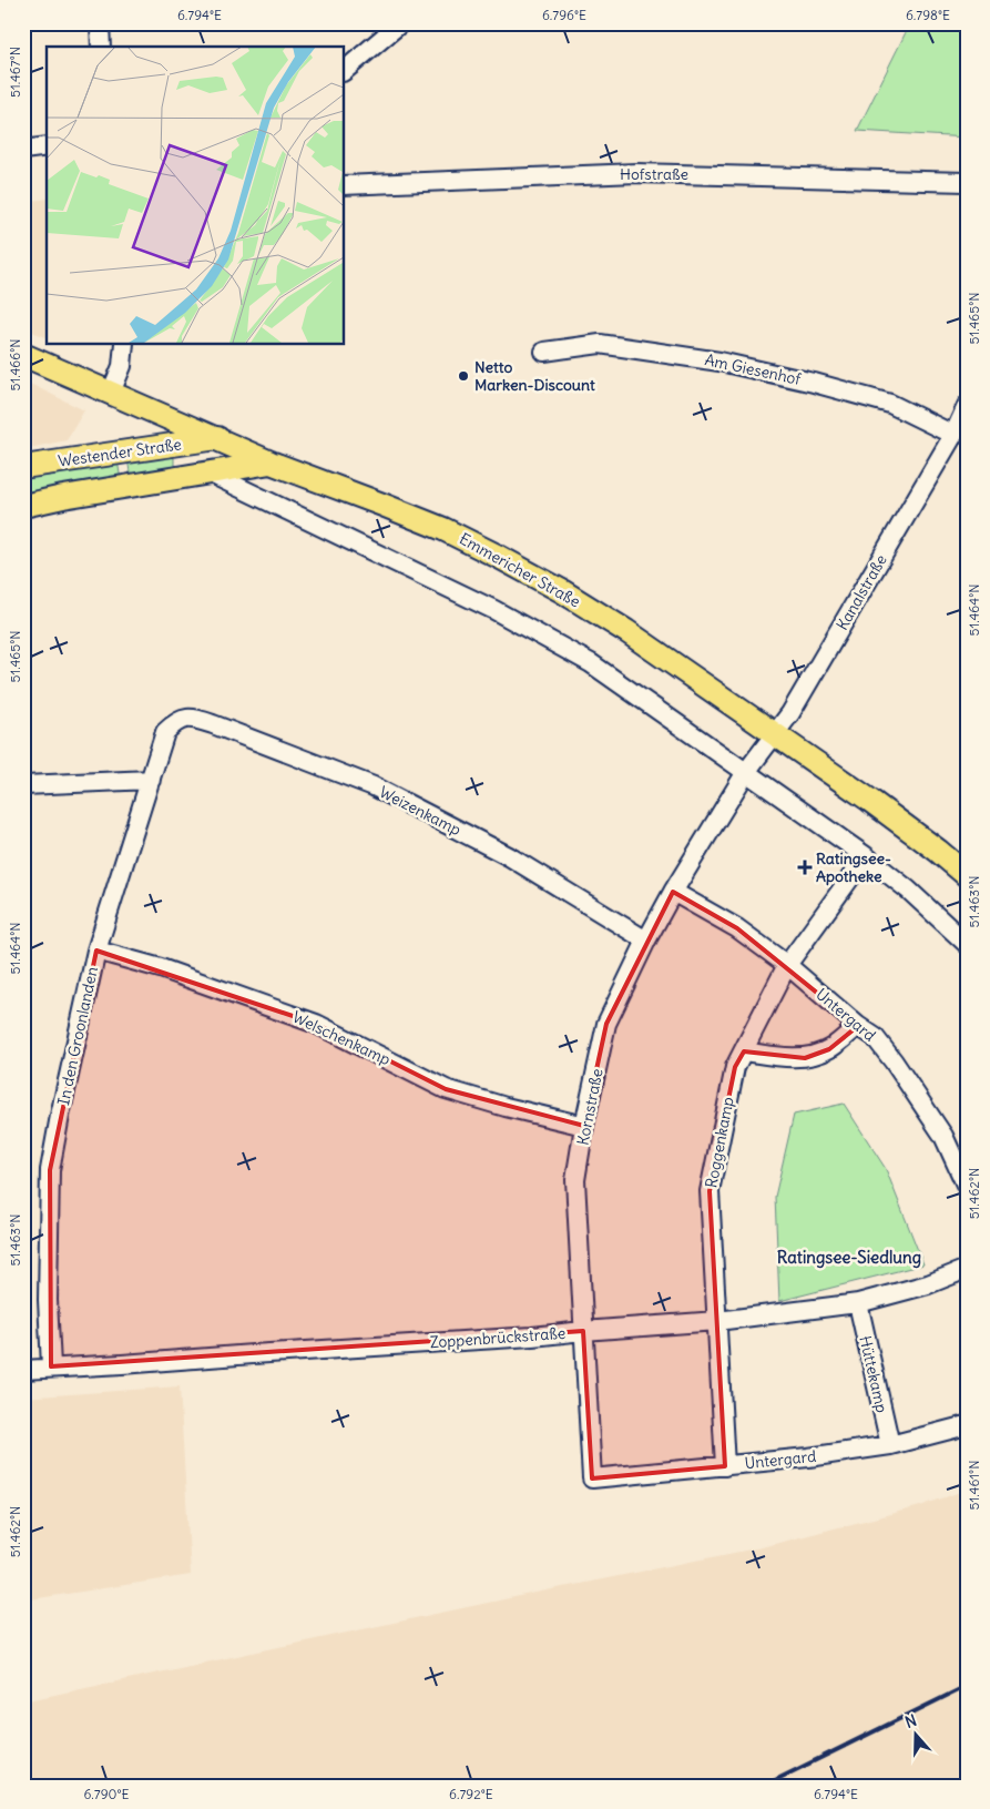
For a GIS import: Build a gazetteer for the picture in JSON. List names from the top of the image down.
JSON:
{
  "streets": {
    "main road": ["Westender Straße", "Emmericher Straße"],
    "street": [
      "Hofstraße",
      "Am Giesenhof",
      "Kanalstraße",
      "Weizenkamp",
      "Untergard",
      "In den Groonlanden",
      "Welschenkamp",
      "Kornstraße",
      "Roggenkamp",
      "Zoppenbrückstraße",
      "Hüttekamp"
    ]
  },
  "crossings": [
    ["Am Giesenhof", "Kanalstraße"],
    ["Westender Straße", "Emmericher Straße"],
    ["Emmericher Straße", "Kanalstraße"],
    ["Kanalstraße", "Kornstraße"],
    ["Weizenkamp", "In den Groonlanden"],
    ["Weizenkamp", "Kornstraße"],
    ["Untergard", "Kornstraße"],
    ["Untergard", "Roggenkamp"],
    ["Untergard", "Hüttekamp"],
    ["In den Groonlanden", "Welschenkamp"],
    ["In den Groonlanden", "Zoppenbrückstraße"],
    ["Welschenkamp", "Kornstraße"],
    ["Kornstraße", "Zoppenbrückstraße"],
    ["Roggenkamp", "Zoppenbrückstraße"],
    ["Zoppenbrückstraße", "Hüttekamp"]
  ],
  "districts": ["Ratingsee-Siedlung"],
  "places": {
    "other": ["Netto Marken-Discount"],
    "health": ["Ratingsee- Apotheke"]
  },
  "north": "top",
  "coordinates": [
    "6.794°E",
    "6.796°E",
    "6.798°E",
    "51.467°N",
    "51.465°N",
    "51.466°N",
    "51.464°N",
    "51.463°N",
    "51.462°N",
    "51.461°N",
    "6.790°E",
    "6.792°E"
  ]
}
